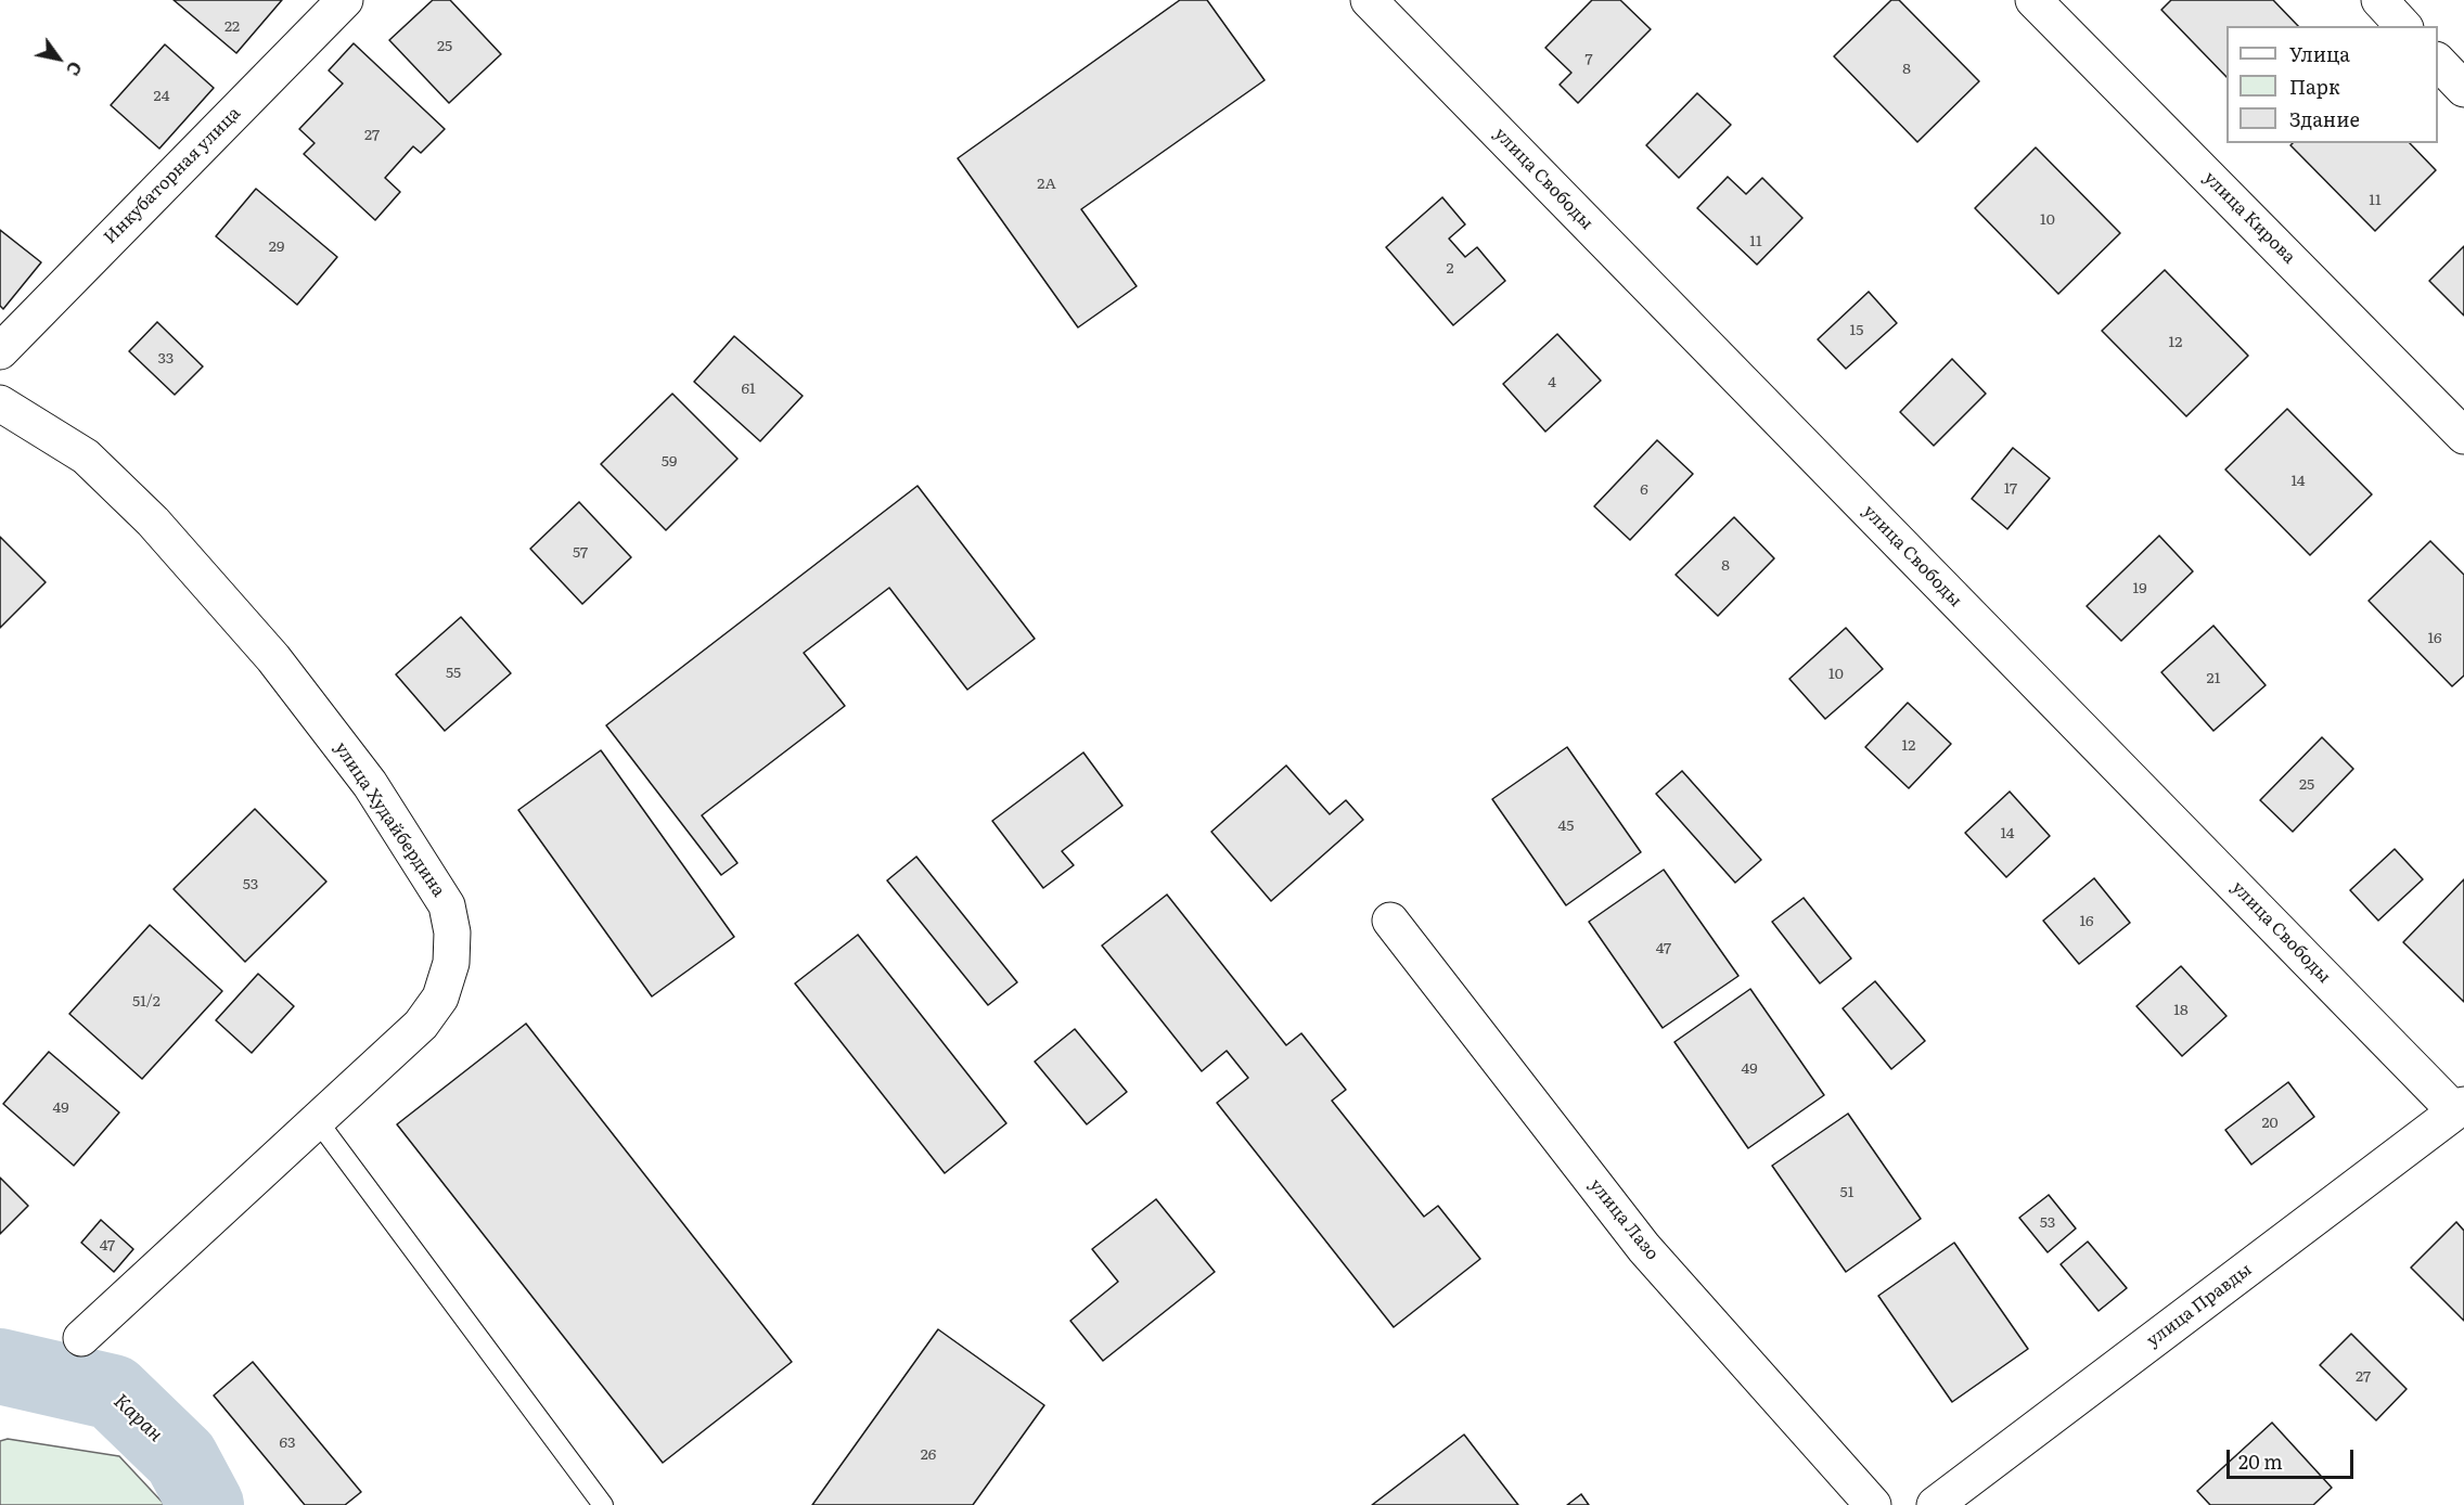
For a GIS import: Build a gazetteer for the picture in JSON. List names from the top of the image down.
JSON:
{
  "streets": {
    "street": [
      "Инкубаторная улица",
      "улица Свободы",
      "улица Кирова",
      "улица Худайбердина",
      "улица Лазо",
      "улица Правды"
    ]
  },
  "crossings": [
    ["улица Свободы", "улица Правды"]
  ],
  "water": ["Каран"],
  "house_numbers": [
    "22",
    "25",
    "7",
    "8",
    "24",
    "27",
    "2А",
    "11",
    "10",
    "11",
    "29",
    "2",
    "15",
    "12",
    "33",
    "4",
    "61",
    "59",
    "14",
    "17",
    "6",
    "57",
    "8",
    "19",
    "16",
    "55",
    "10",
    "21",
    "12",
    "25",
    "45",
    "14",
    "53",
    "16",
    "47",
    "51/2",
    "18",
    "49",
    "49",
    "20",
    "51",
    "53",
    "47",
    "27",
    "63",
    "26"
  ],
  "legend": ["Улица", "Парк", "Здание"],
  "scale_bar": "20 m",
  "north": "bottom right"
}
